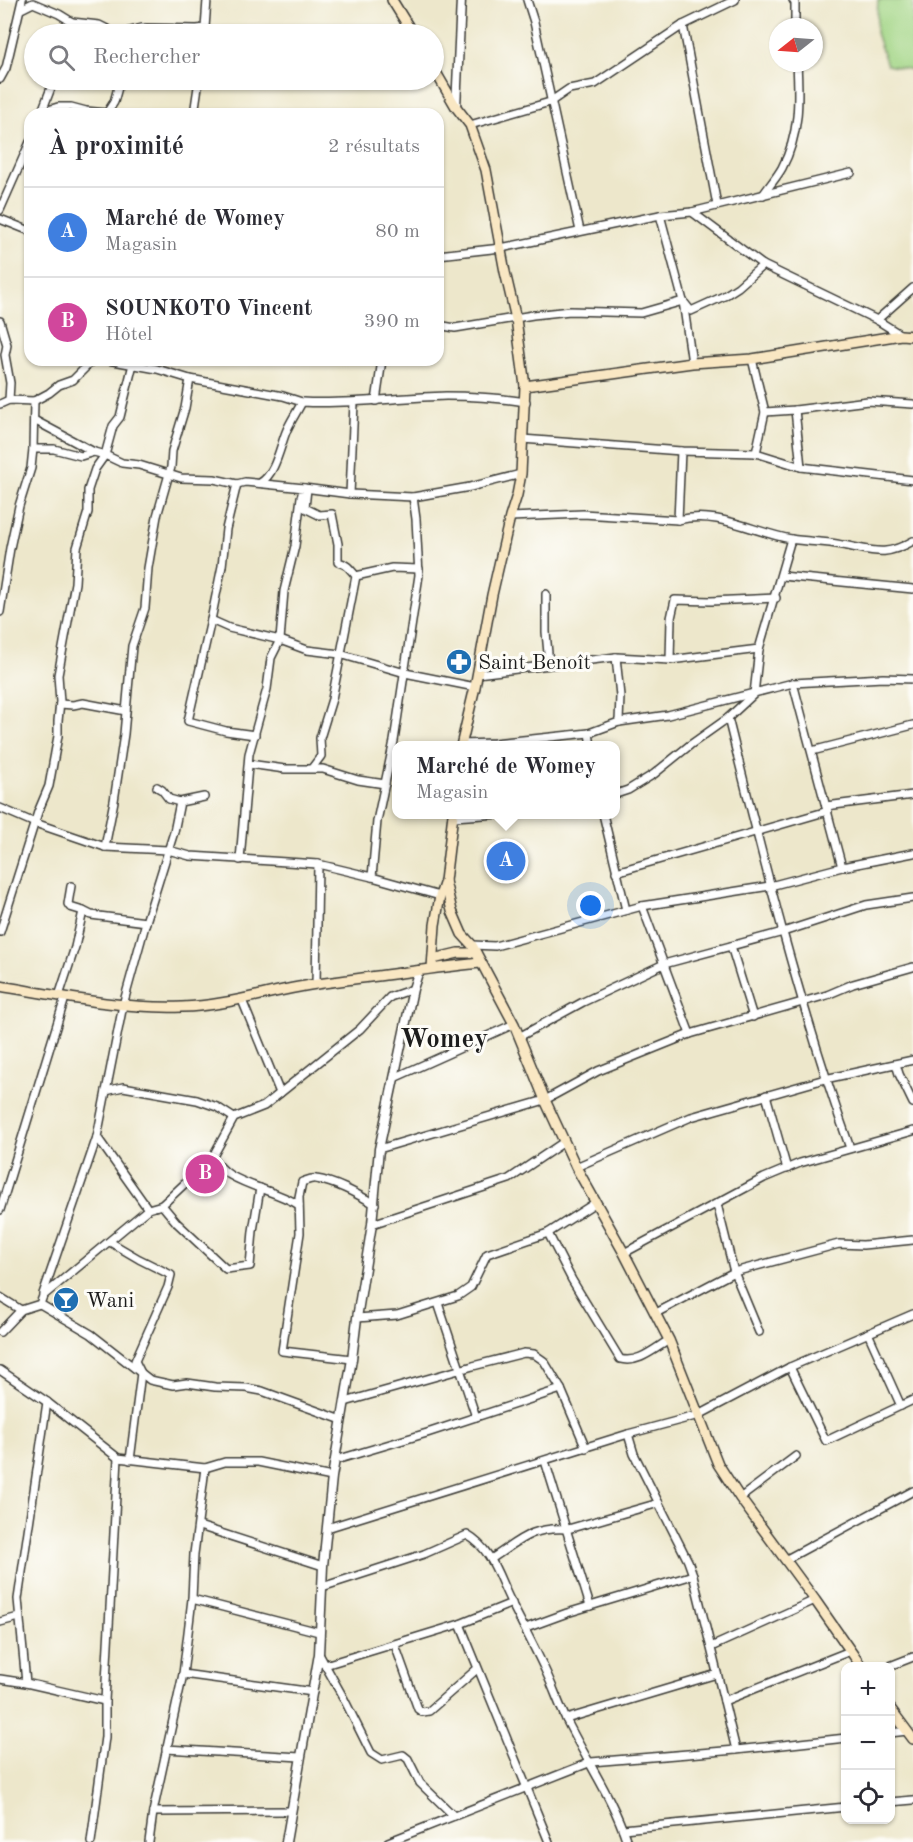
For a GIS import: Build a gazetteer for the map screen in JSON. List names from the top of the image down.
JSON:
{
  "districts": ["Womey"],
  "places": {
    "pharmacy": ["Saint Benoît"],
    "bar": ["Wani"]
  },
  "north": "left",
  "page": {
    "search": "Rechercher",
    "heading": ["À proximité", "2 résultats"],
    "list": [
      {
        "mark": "A",
        "name": "Marché de Womey",
        "note": "Magasin",
        "value": "80 m"
      },
      {
        "mark": "B",
        "name": "SOUNKOTO Vincent",
        "note": "Hôtel",
        "value": "390 m"
      }
    ],
    "popup": ["Marché de Womey", "Magasin"],
    "pins": ["A", "B"],
    "map_buttons": ["+", "−"]
  }
}
